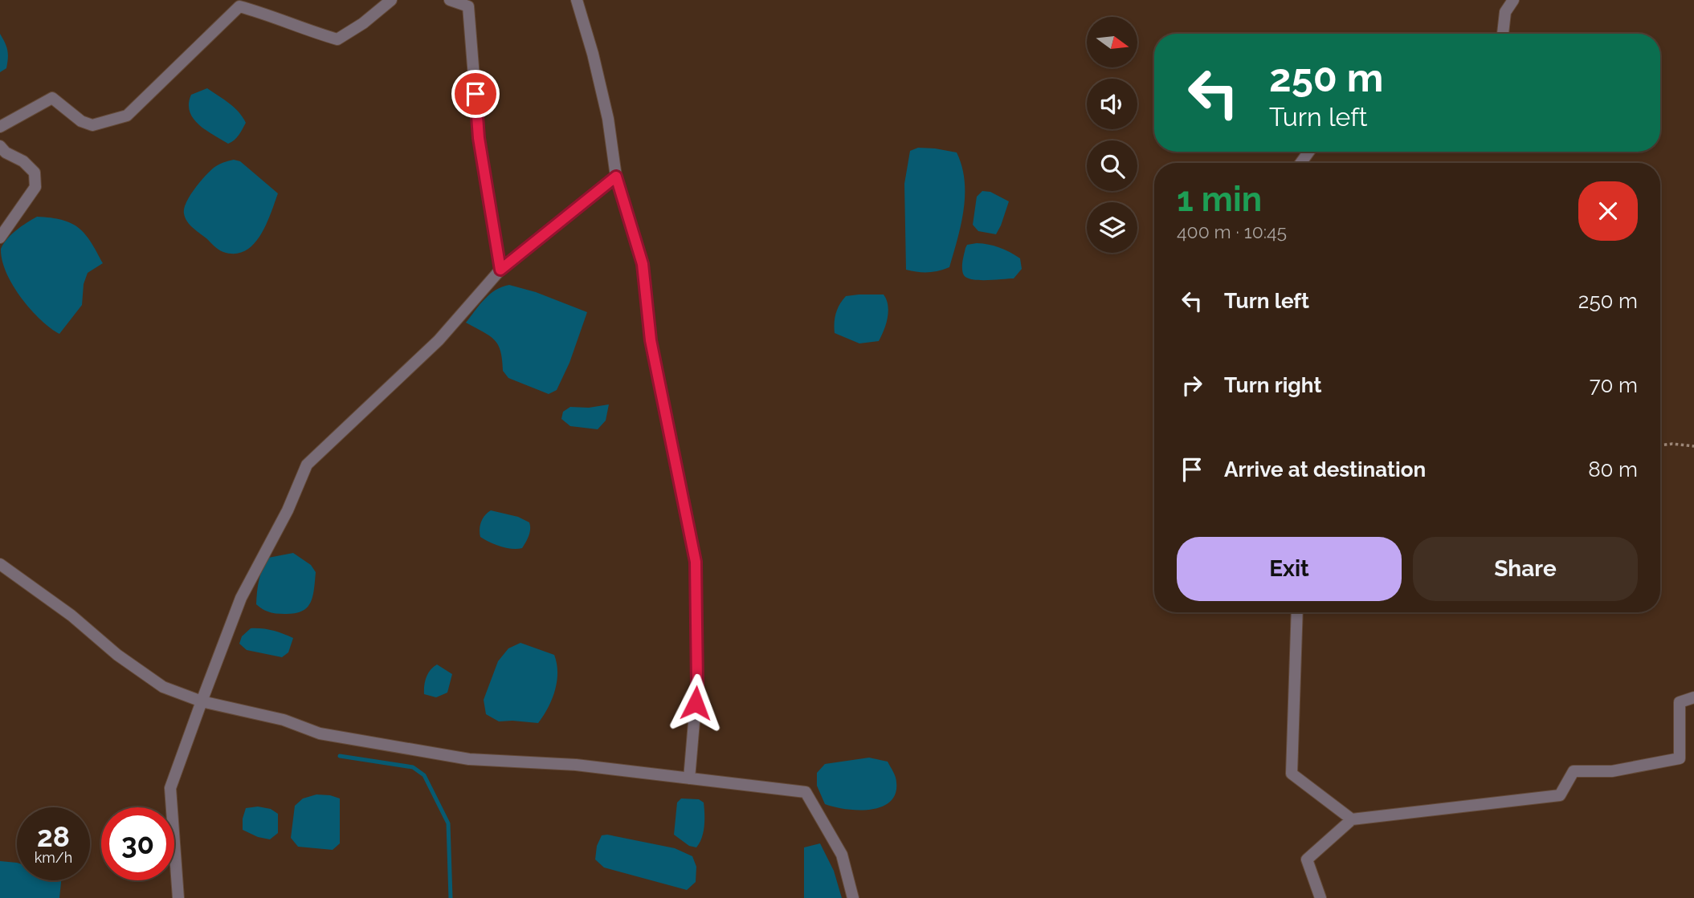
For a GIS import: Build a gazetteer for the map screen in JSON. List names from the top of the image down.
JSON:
{
  "north": "right",
  "page": {
    "turn": ["250 m", "Turn left"],
    "heading": ["1 min", "400 m · 10:45"],
    "list": [
      {
        "name": "Turn left",
        "value": "250 m"
      },
      {
        "name": "Turn right",
        "value": "70 m"
      },
      {
        "name": "Arrive at destination",
        "value": "80 m"
      }
    ],
    "buttons": ["Exit", "Share"],
    "speed": "28 km/h",
    "limit": "30"
  }
}
